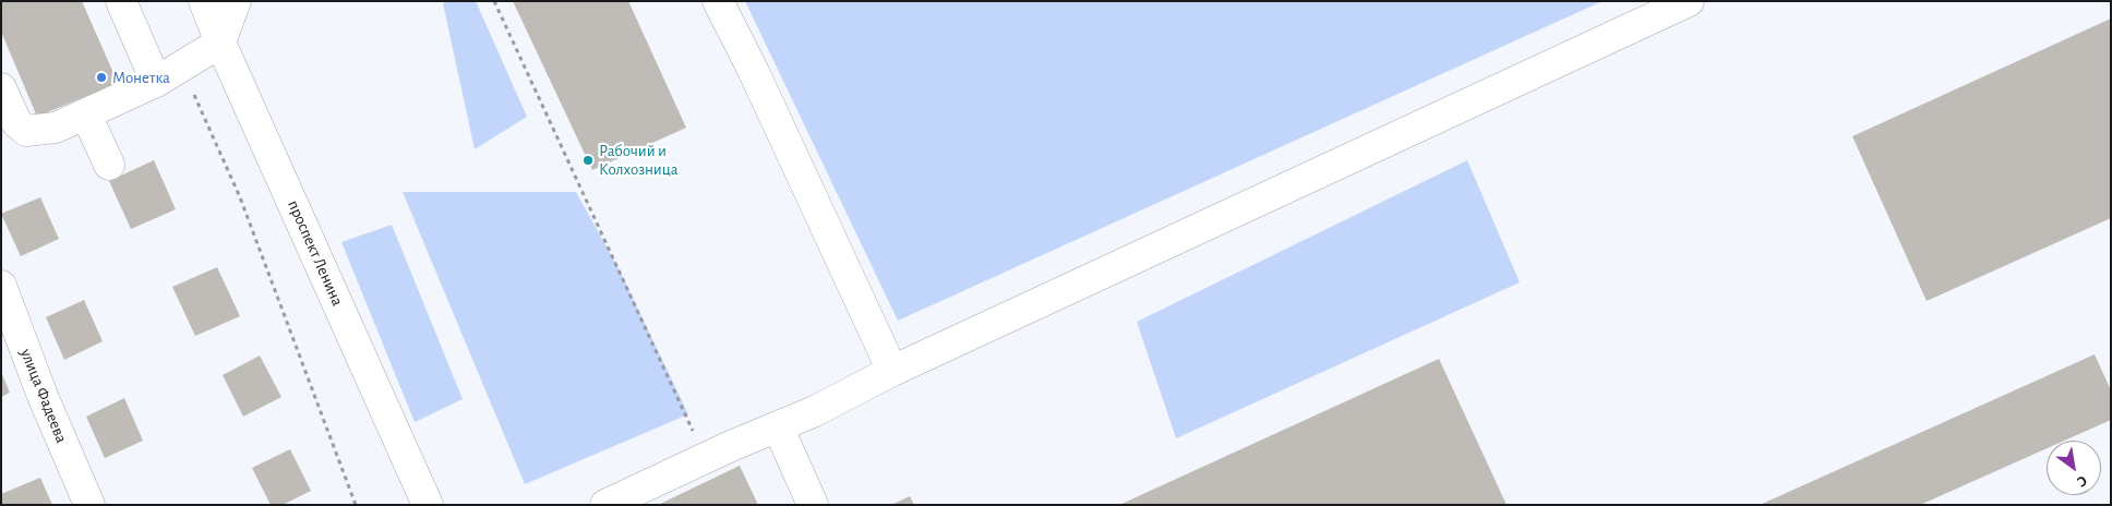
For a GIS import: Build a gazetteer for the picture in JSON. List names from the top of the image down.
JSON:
{
  "streets": {
    "street": ["проспект Ленина", "улица Фадеева"]
  },
  "places": ["Монетка", "Рабочий и Колхозница"],
  "north": "bottom right"
}
